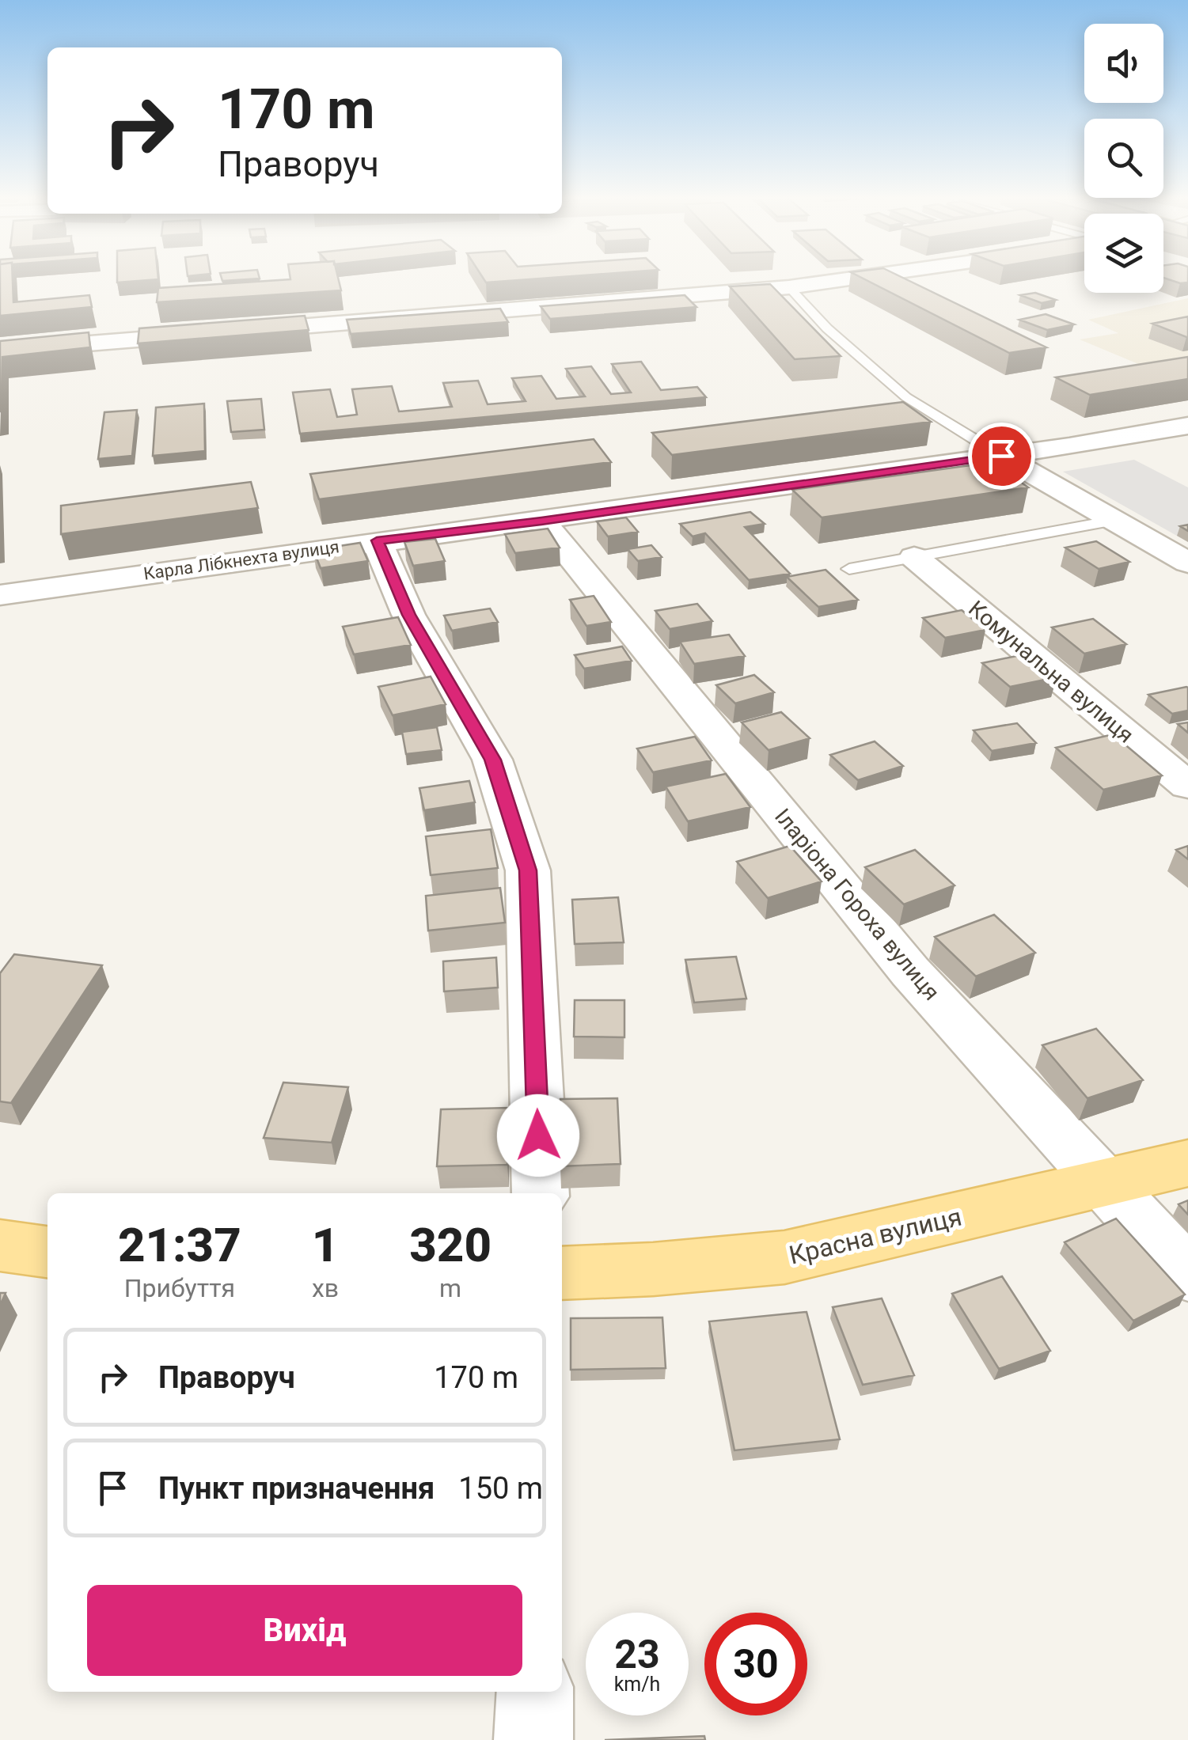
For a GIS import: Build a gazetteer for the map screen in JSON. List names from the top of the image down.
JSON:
{
  "streets": {
    "main road": ["Красна вулиця"],
    "street": ["Карла Лібкнехта вулиця", "Комунальна вулиця", "Іларіона Гороха вулиця"]
  },
  "crossings": [
    ["Карла Лібкнехта вулиця", "Іларіона Гороха вулиця"],
    ["Іларіона Гороха вулиця", "Красна вулиця"]
  ],
  "page": {
    "turn": ["170 m", "Праворуч"],
    "eta": [
      "21:37",
      "Прибуття",
      "1",
      "хв",
      "320",
      "m"
    ],
    "list": [
      {
        "name": "Праворуч",
        "value": "170 m"
      },
      {
        "name": "Пункт призначення",
        "value": "150 m"
      }
    ],
    "buttons": "Вихід",
    "speed": "23 km/h",
    "limit": "30"
  }
}
